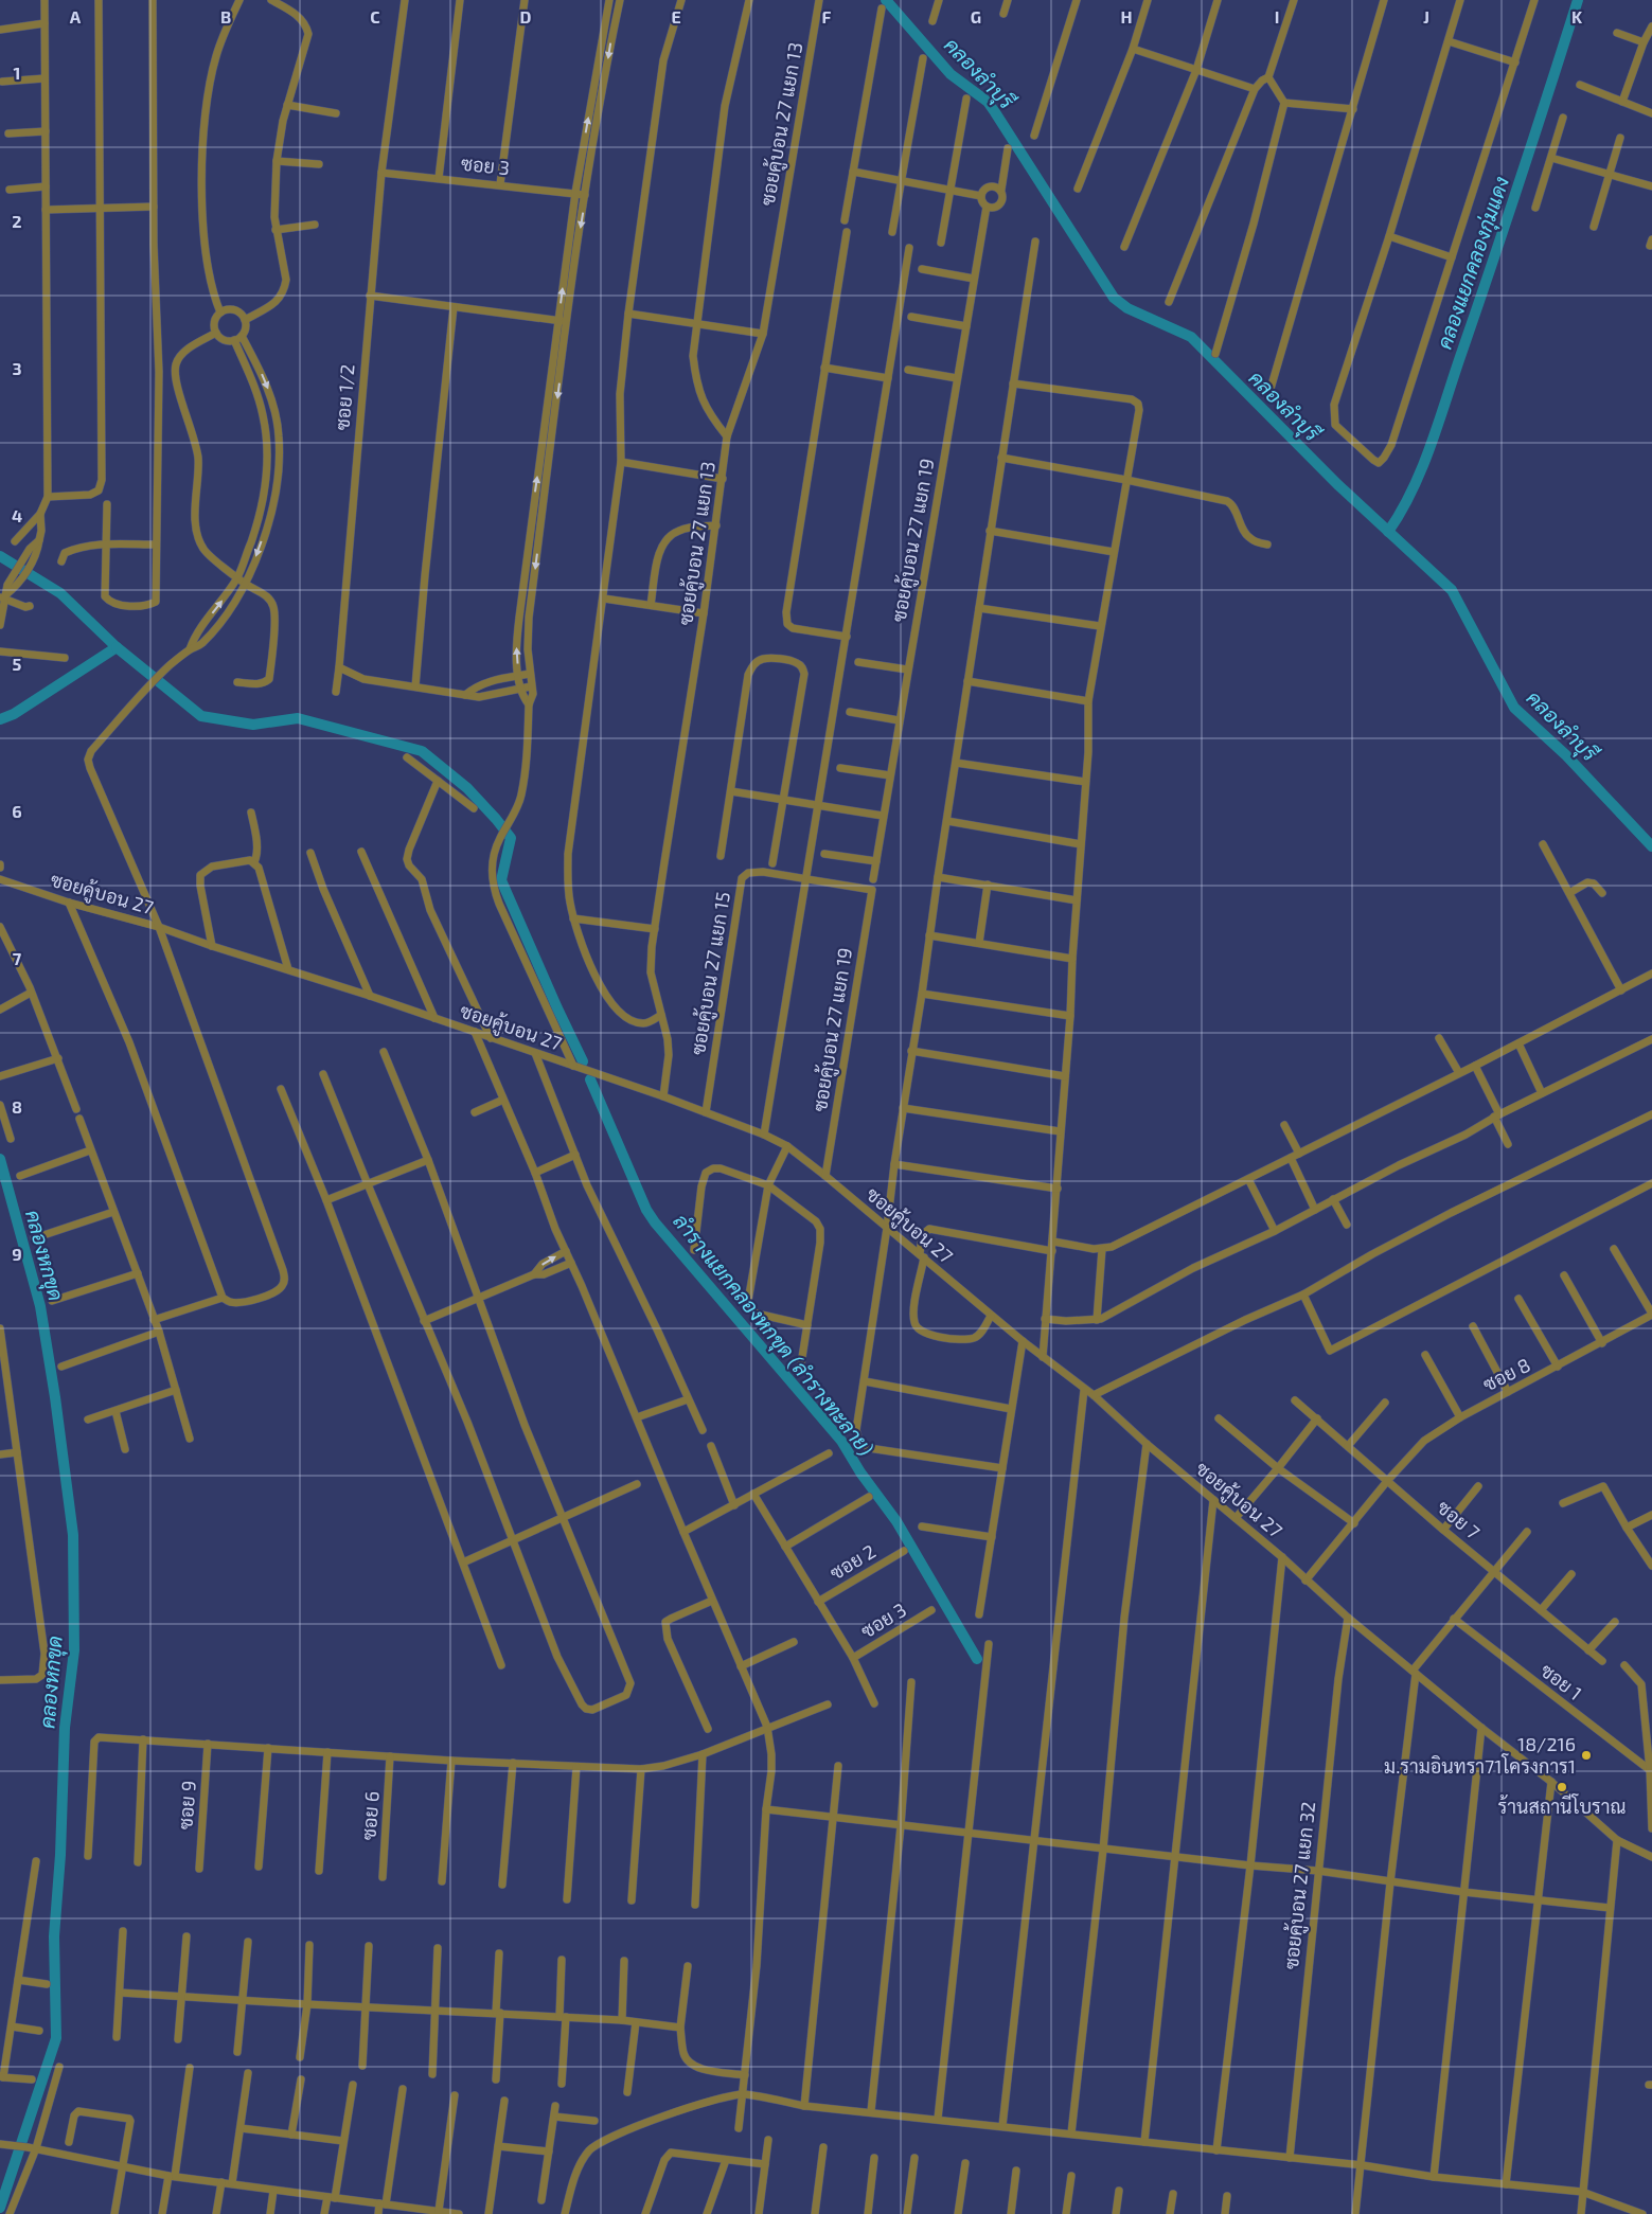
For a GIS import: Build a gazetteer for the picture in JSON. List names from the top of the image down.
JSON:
{
  "streets": {
    "street": [
      "ซอยคู้บอน 27 แยก 13",
      "ซอย 3",
      "ซอย 1/2",
      "ซอยคู้บอน 27 แยก 19",
      "ซอยคู้บอน 27",
      "ซอยคู้บอน 27 แยก 15",
      "ซอย 8",
      "ซอย 7",
      "ซอย 2",
      "ซอย 1",
      "ซอย 9",
      "ซอย 6",
      "ซอยคู้บอน 27 แยก 32"
    ]
  },
  "crossings": [
    ["ซอยคู้บอน 27 แยก 13", "ซอยคู้บอน 27"],
    ["ซอย 3", "ซอย 1/2"],
    ["ซอยคู้บอน 27 แยก 19", "ซอยคู้บอน 27"],
    ["ซอยคู้บอน 27 แยก 19", "ซอยคู้บอน 27 แยก 15"],
    ["ซอยคู้บอน 27", "ซอยคู้บอน 27 แยก 15"],
    ["ซอยคู้บอน 27", "ซอย 8"],
    ["ซอยคู้บอน 27", "ซอยคู้บอน 27 แยก 32"],
    ["ซอย 8", "ซอย 7"]
  ],
  "water": [
    "คลองลำบุรี",
    "คลองแยกคลองกุ่มแดง",
    "คลองหกขุด",
    "ลำรางแยกคลองหกขุด (ลำรางทะลาย)"
  ],
  "places": ["18/216 ม.รามอินทรา71โครงการ1", "ร้านสถานีโบราณ"],
  "grid": {
    "columns": [
      "A",
      "B",
      "C",
      "D",
      "E",
      "F",
      "G",
      "H",
      "I",
      "J",
      "K"
    ],
    "rows": [
      "1",
      "2",
      "3",
      "4",
      "5",
      "6",
      "7",
      "8",
      "9"
    ]
  }
}
